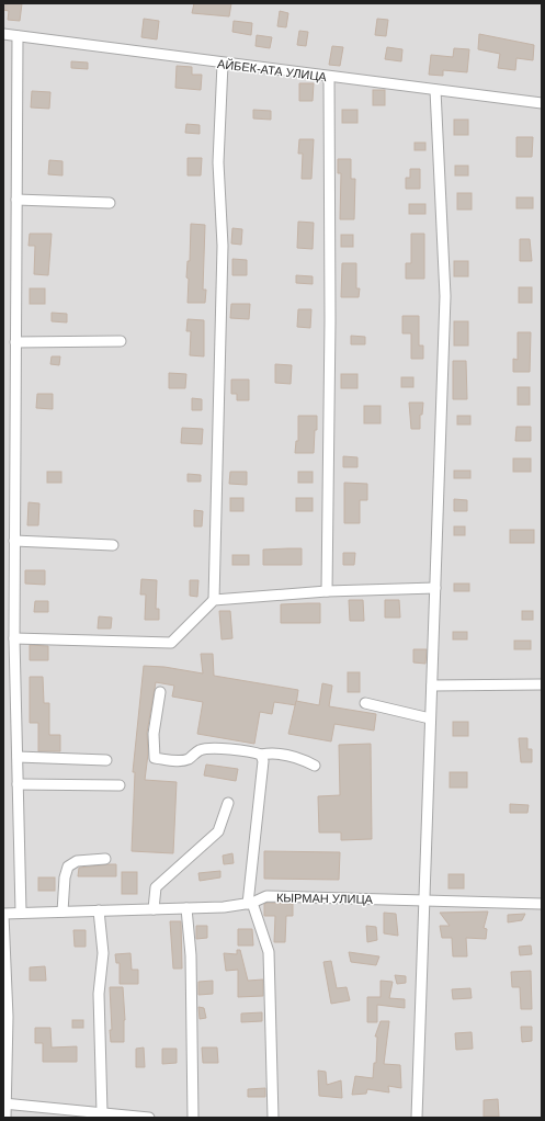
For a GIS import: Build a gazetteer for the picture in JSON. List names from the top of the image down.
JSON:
{
  "streets": {
    "street": ["АЙБЕК-АТА УЛИЦА", "КЫРМАН УЛИЦА"]
  }
}
